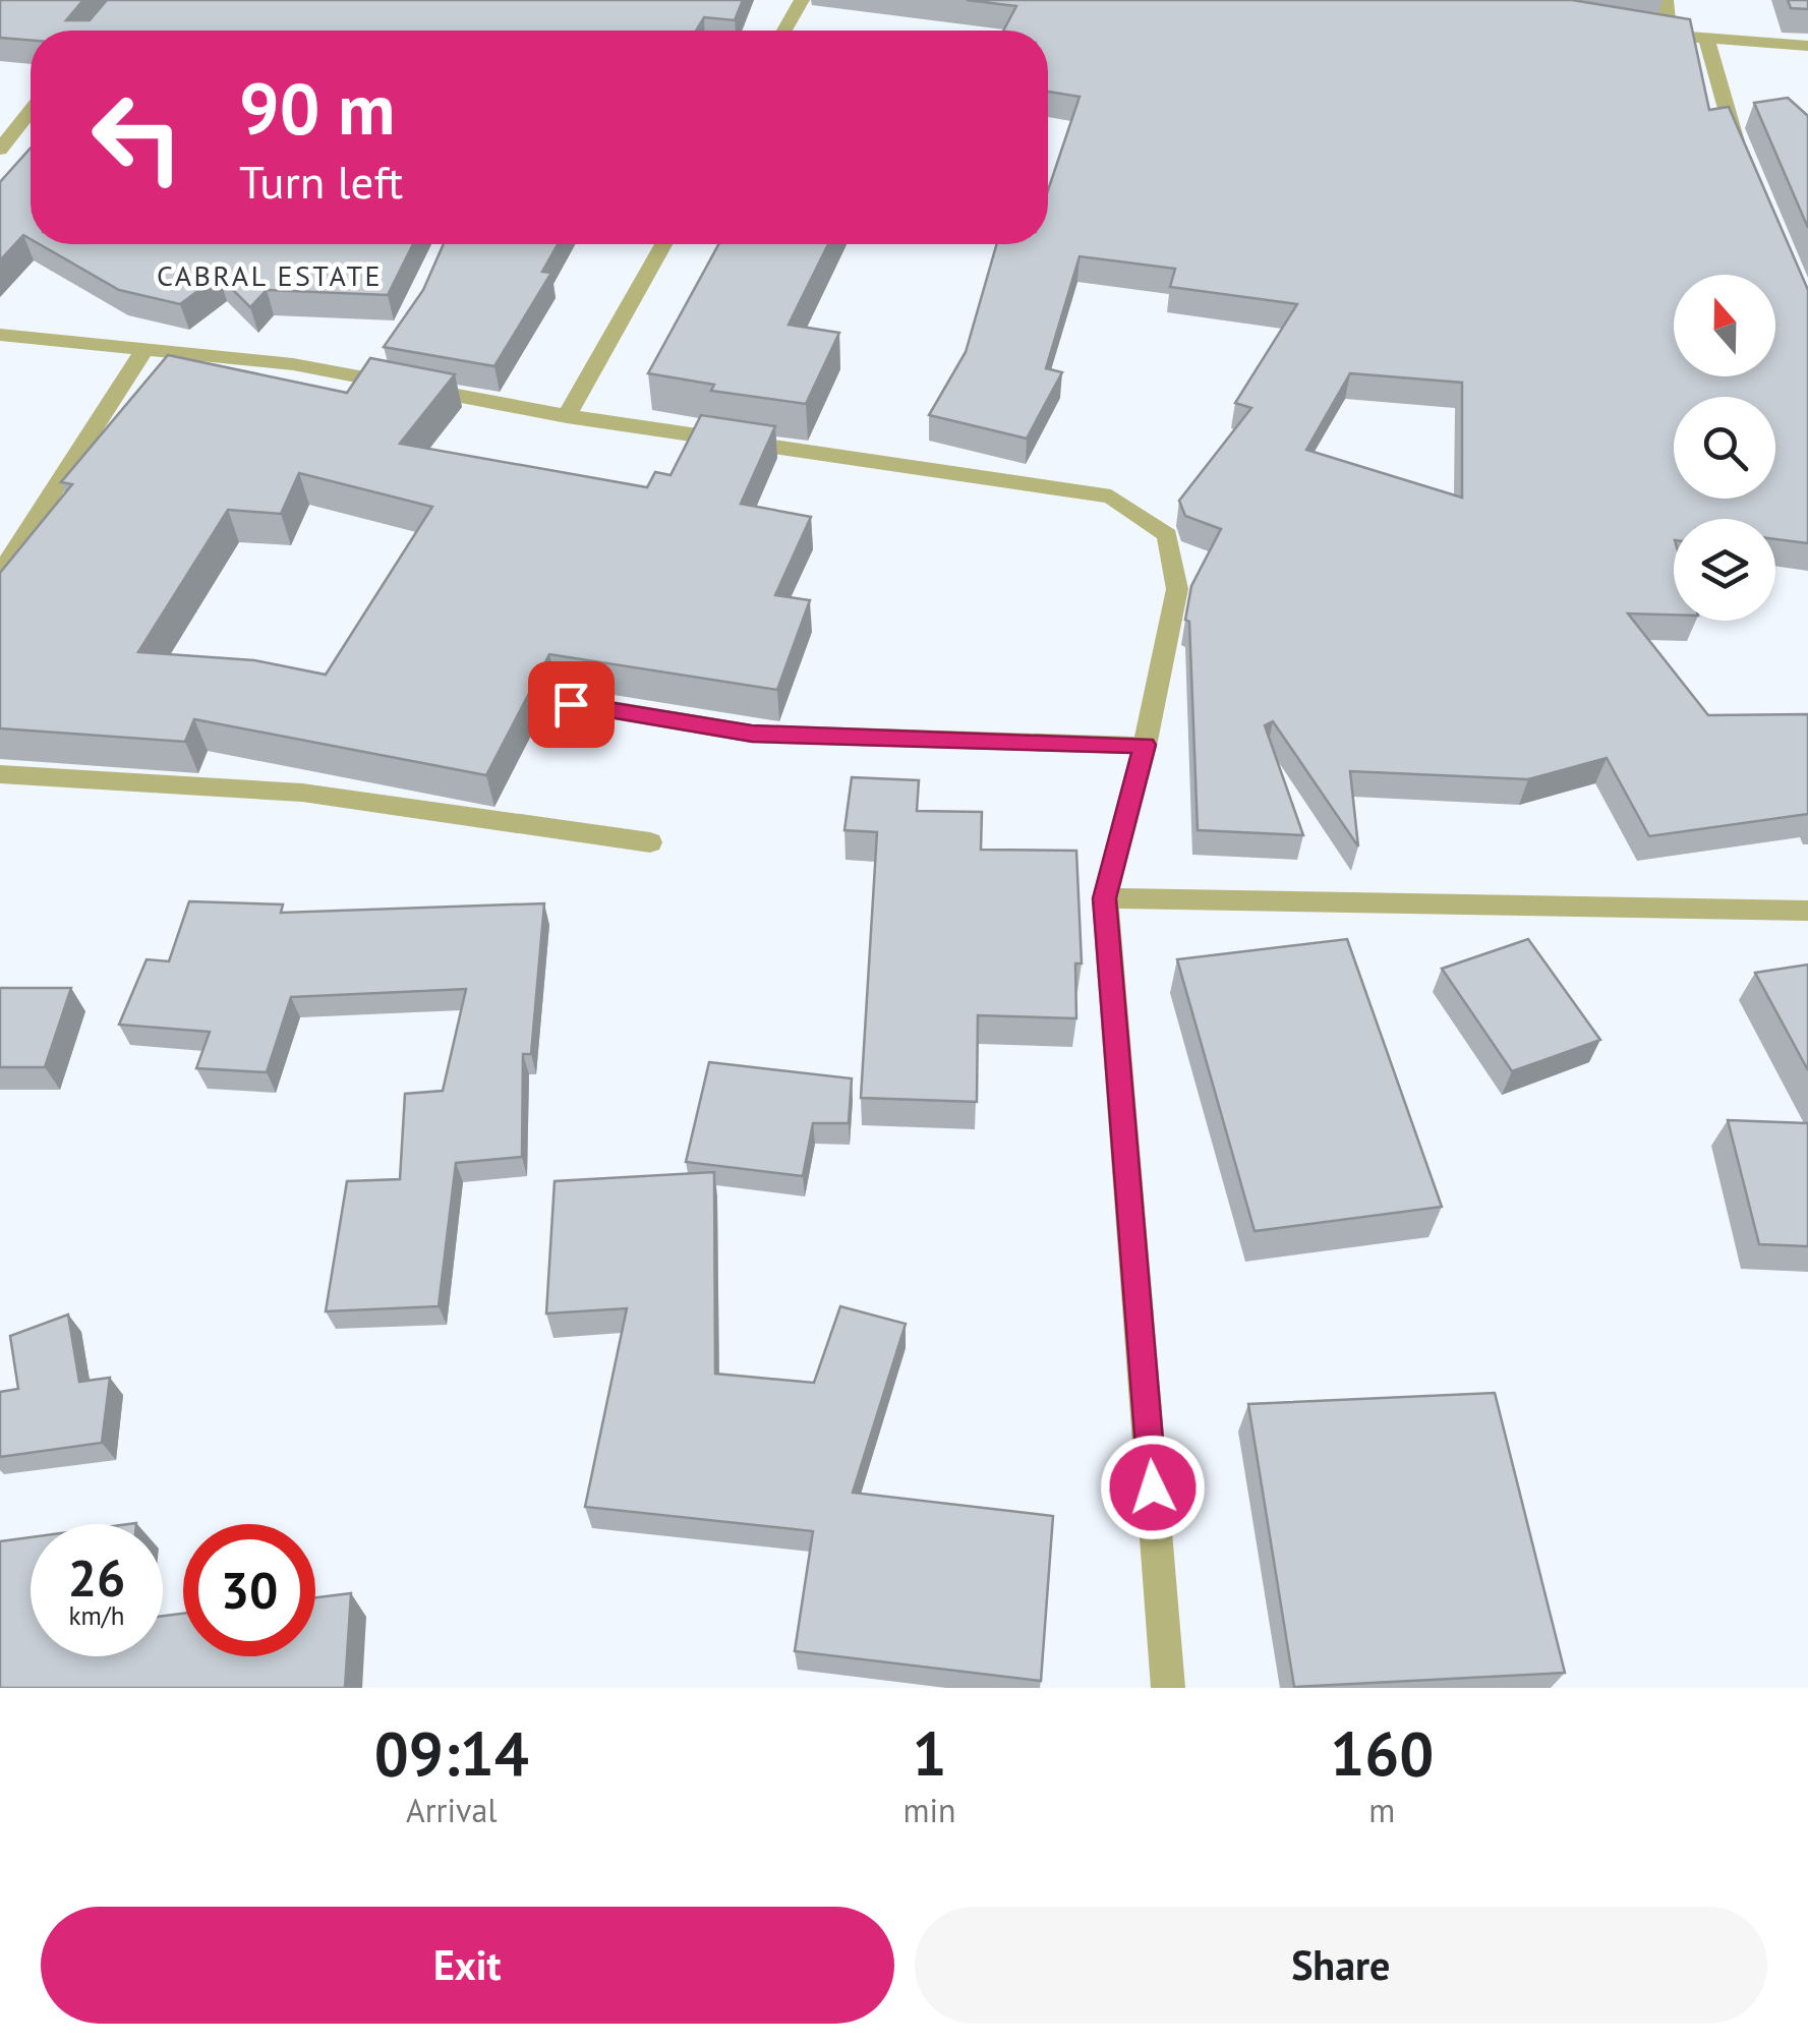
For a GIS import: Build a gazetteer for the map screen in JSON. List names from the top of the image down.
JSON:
{
  "districts": ["CABRAL ESTATE"],
  "north": "top",
  "page": {
    "turn": ["90 m", "Turn left"],
    "speed": "26 km/h",
    "limit": "30",
    "eta": [
      "09:14",
      "Arrival",
      "1",
      "min",
      "160",
      "m"
    ],
    "buttons": ["Exit", "Share"]
  }
}
